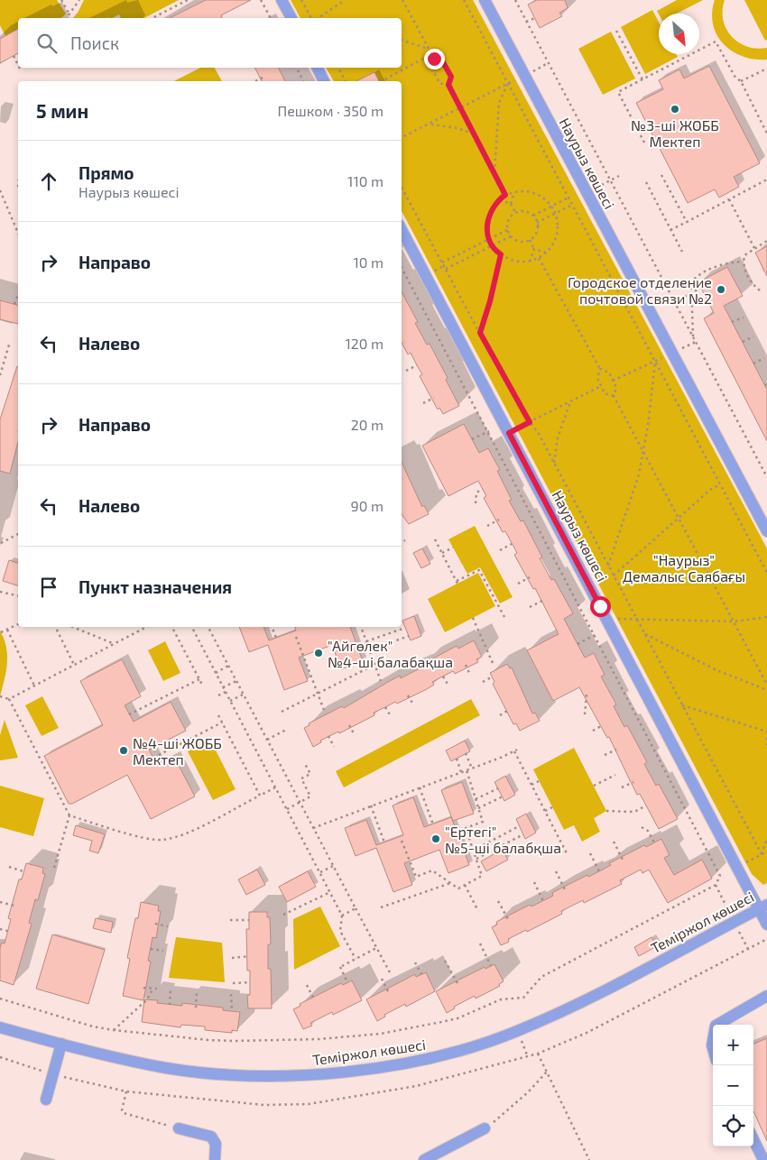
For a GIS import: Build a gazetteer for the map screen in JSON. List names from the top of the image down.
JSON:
{
  "streets": {
    "street": ["Наурыз көшесі", "Теміржол көшесі"]
  },
  "crossings": [
    ["Наурыз көшесі", "Теміржол көшесі"]
  ],
  "parks": ["\"Наурыз\" Демалыс Саябағы"],
  "places": [
    "№3-ші ЖОББ Мектеп",
    "Городское отделение почтовой связи №2",
    "\"Айгөлек\" №4-ші балабақша",
    "№4-ші ЖОББ Мектеп",
    "\"Ертегі\" №5-ші балабқша"
  ],
  "north": "bottom right",
  "page": {
    "search": "Поиск",
    "heading": ["5 мин", "Пешком · 350 m"],
    "list": [
      ["Прямо", "Наурыз көшесі", "110 m"],
      ["Направо", "10 m"],
      ["Налево", "120 m"],
      ["Направо", "20 m"],
      ["Налево", "90 m"],
      "Пункт назначения"
    ],
    "map_buttons": ["+", "−"]
  }
}
